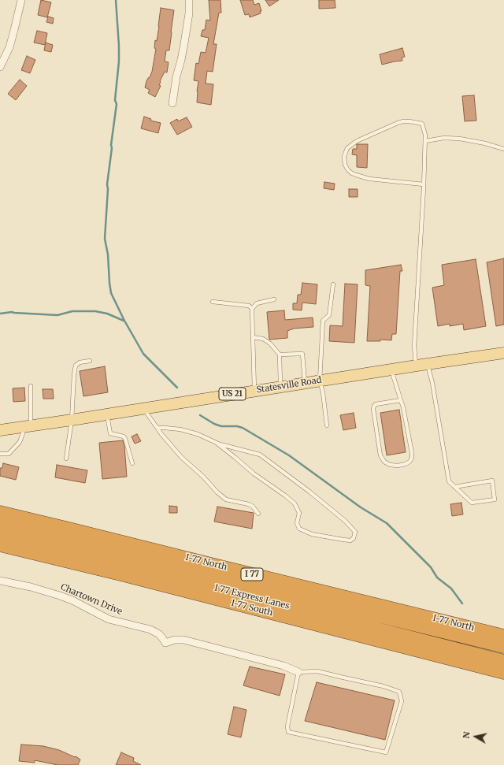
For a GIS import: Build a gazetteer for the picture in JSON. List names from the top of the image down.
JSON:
{
  "streets": {
    "highway": [
      "I-77 North",
      "I 77",
      "I 77 Express Lanes",
      "I-77 South"
    ],
    "main road": ["Statesville Road", "US 21"],
    "street": ["Chartown Drive"]
  },
  "north": "left"
}
